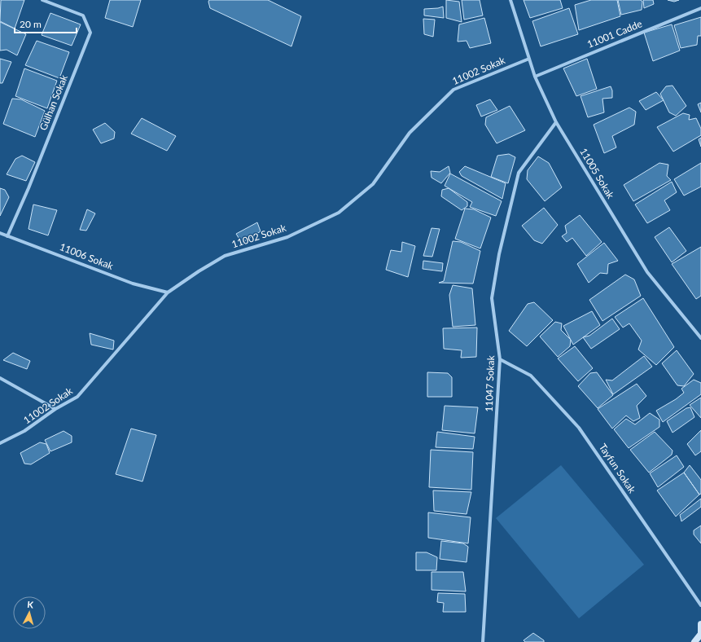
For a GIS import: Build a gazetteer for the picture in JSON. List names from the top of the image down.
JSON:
{
  "streets": {
    "street": [
      "11001 Cadde",
      "11002 Sokak",
      "Gülhan Sokak",
      "11005 Sokak",
      "11006 Sokak",
      "11047 Sokak",
      "Tayfun Sokak"
    ]
  },
  "crossings": [
    ["11001 Cadde", "11005 Sokak"],
    ["11002 Sokak", "11005 Sokak"],
    ["11002 Sokak", "11006 Sokak"],
    ["Gülhan Sokak", "11006 Sokak"],
    ["11005 Sokak", "11047 Sokak"],
    ["11047 Sokak", "Tayfun Sokak"]
  ],
  "scale_bar": "20 m",
  "north": "top"
}
